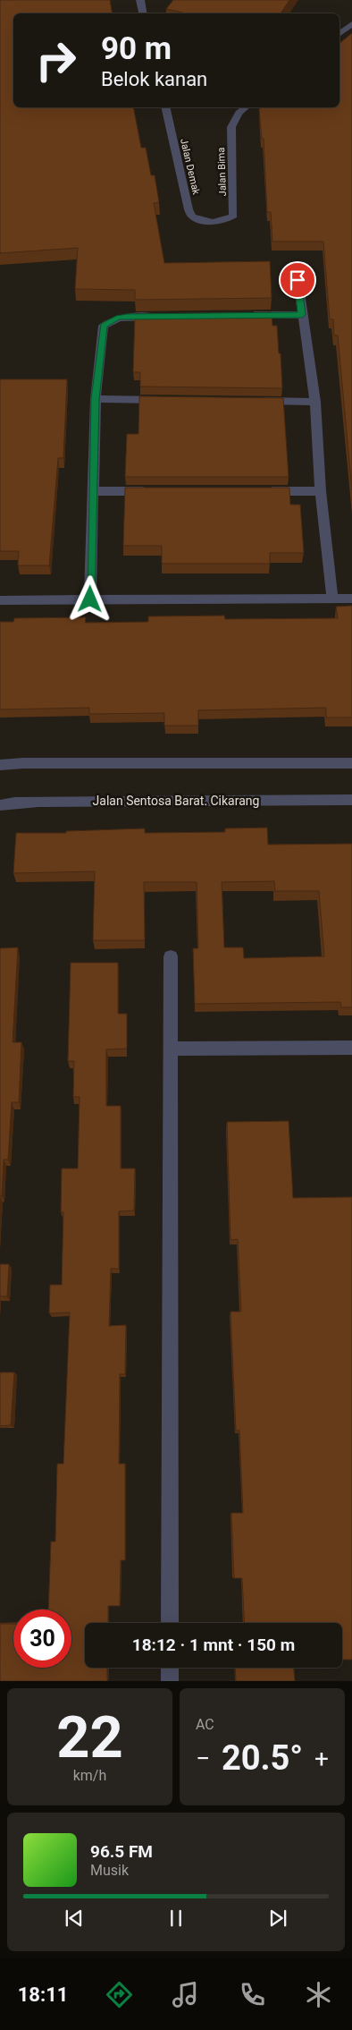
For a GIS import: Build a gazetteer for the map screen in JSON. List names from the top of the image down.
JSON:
{
  "streets": {
    "street": ["Jalan Demak", "Jalan Bima", "Jalan Sentosa Barat. Cikarang"]
  },
  "crossings": [
    ["Jalan Demak", "Jalan Bima"]
  ],
  "page": {
    "turn": ["90 m", "Belok kanan"],
    "limit": "30",
    "trip": "18:12 · 1 mnt · 150 m",
    "tile": [
      ["22", "km/h"],
      "AC"
    ],
    "heat": ["−", "20.5°", "+"],
    "song": ["96.5 FM", "Musik"],
    "tabs": "18:11"
  }
}
